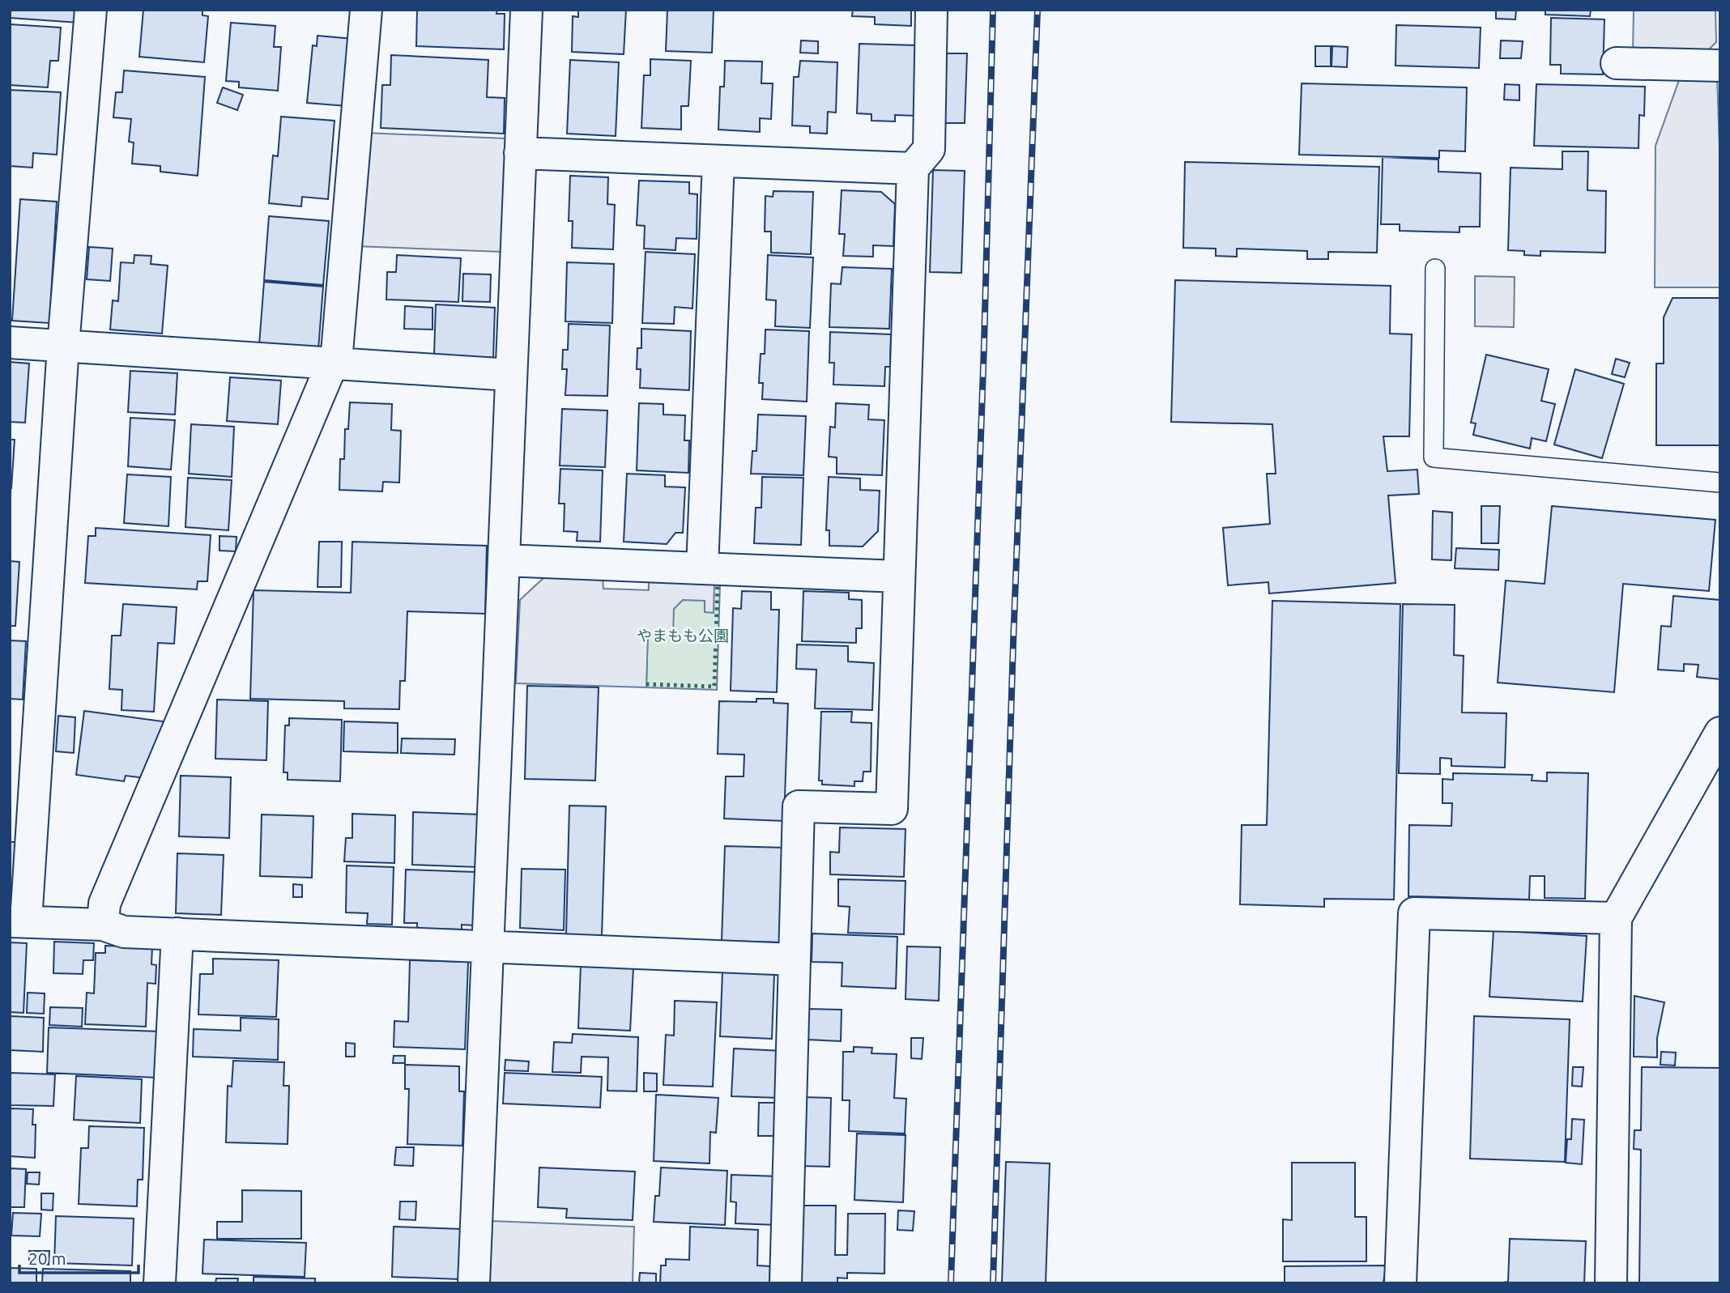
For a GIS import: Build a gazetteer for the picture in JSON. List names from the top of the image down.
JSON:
{
  "parks": ["やまもも公園"],
  "scale_bar": "20 m"
}
